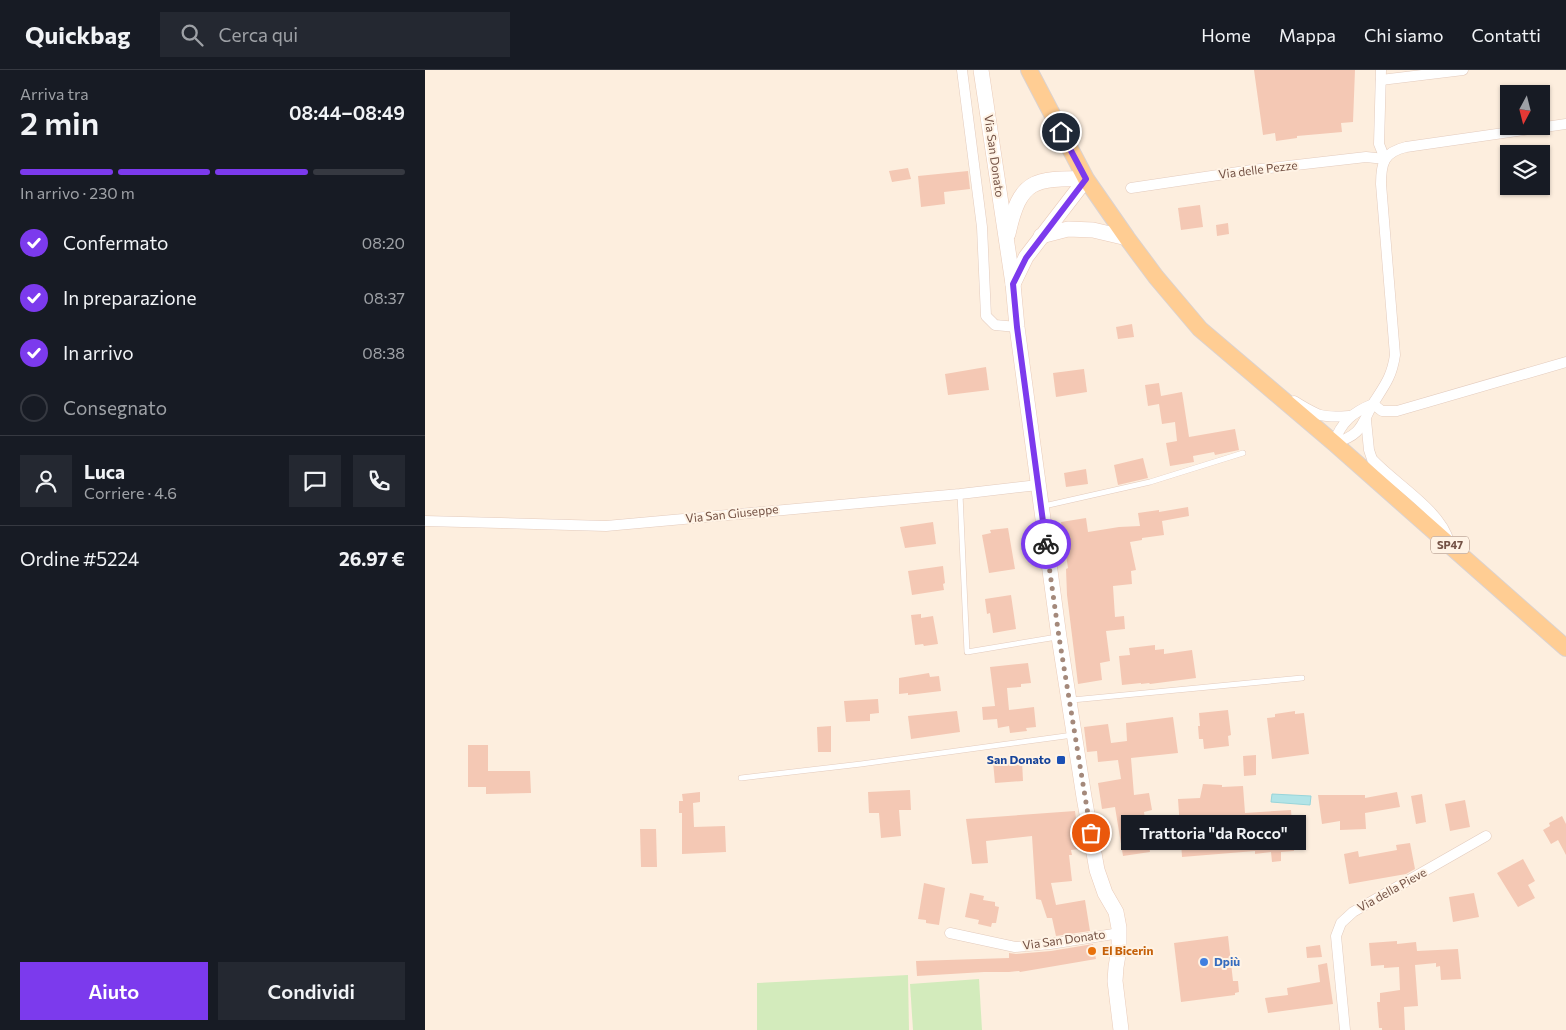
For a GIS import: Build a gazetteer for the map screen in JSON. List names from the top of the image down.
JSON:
{
  "streets": {
    "main road": ["SP47"],
    "street": [
      "Via San Donato",
      "Via delle Pezze",
      "Via San Giuseppe",
      "Via della Pieve"
    ]
  },
  "crossings": [
    ["Via San Donato", "Via San Giuseppe"],
    ["Via San Donato", "SP47"]
  ],
  "places": {
    "transit": ["San Donato"],
    "other": ["Trattoria \"da Rocco\"", "El Bicerin", "Dpiù"]
  },
  "north": "bottom",
  "page": {
    "header": "Quickbag",
    "search": "Cerca qui",
    "nav": [
      "Home",
      "Mappa",
      "Chi siamo",
      "Contatti"
    ],
    "heading": ["2 min", "Arriva tra", "08:44–08:49"],
    "panel": [
      "Luca",
      "Corriere · 4.6",
      "Ordine #5224",
      "26.97 €"
    ],
    "bar": "In arrivo · 230 m",
    "list": [
      ["Confermato", "08:20"],
      ["In preparazione", "08:37"],
      ["In arrivo", "08:38"],
      "Consegnato"
    ],
    "bubble": "Trattoria \"da Rocco\"",
    "buttons": ["Aiuto", "Condividi"]
  }
}
